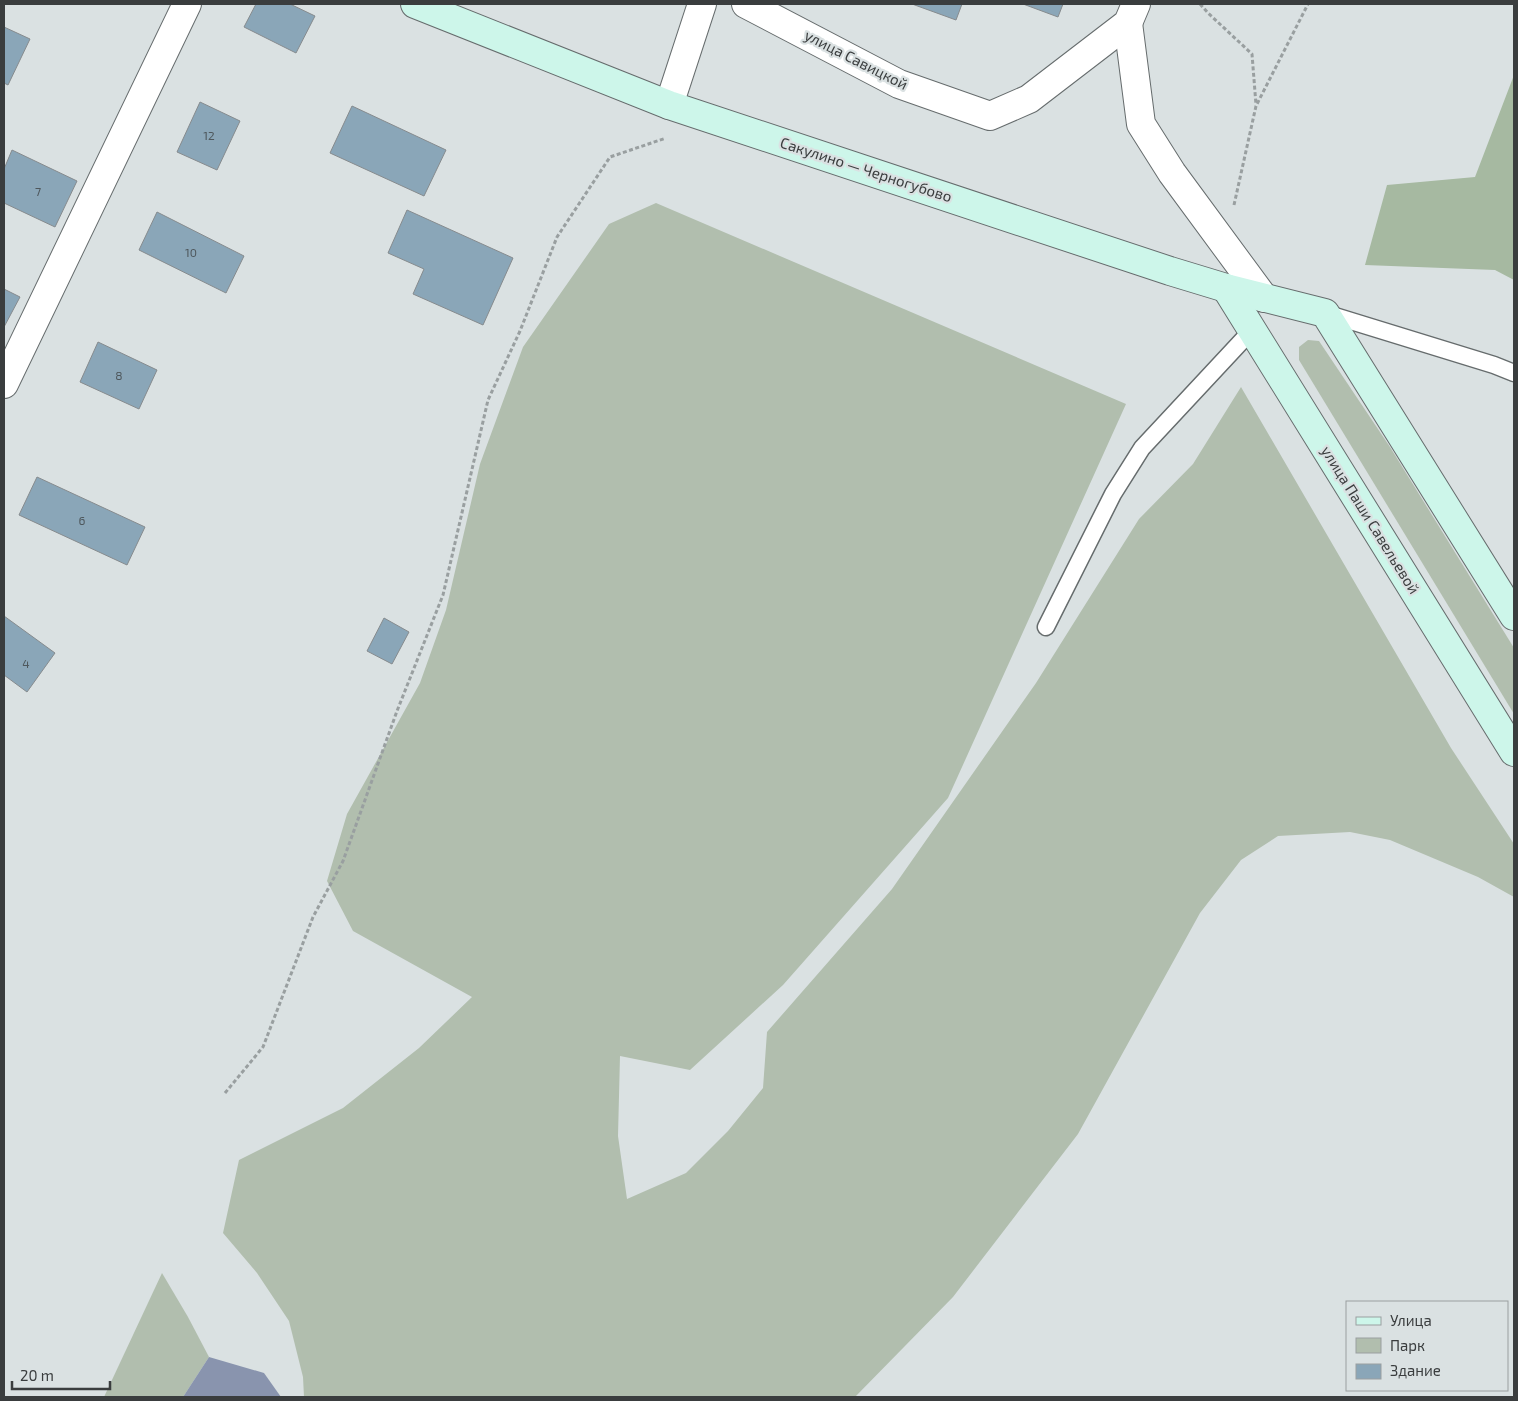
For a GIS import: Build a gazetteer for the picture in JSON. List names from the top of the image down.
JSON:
{
  "streets": {
    "street": ["улица Савицкой", "Сакулино — Черногубово", "улица Паши Савельевой"]
  },
  "crossings": [
    ["Сакулино — Черногубово", "улица Паши Савельевой"]
  ],
  "house_numbers": [
    "12",
    "7",
    "10",
    "8",
    "6",
    "4"
  ],
  "legend": ["Улица", "Парк", "Здание"],
  "scale_bar": "20 m"
}
